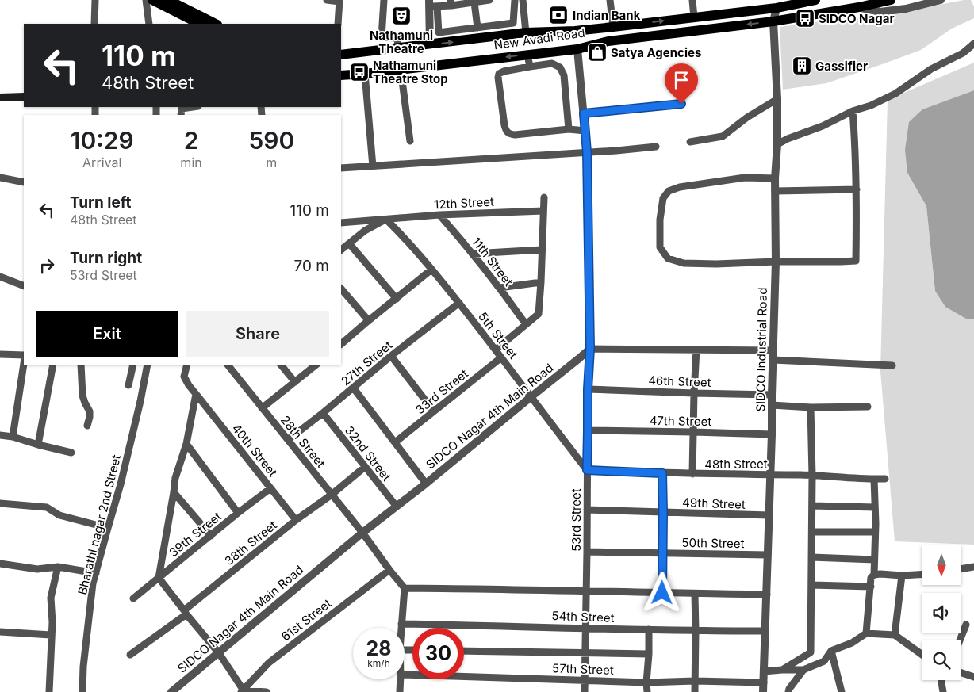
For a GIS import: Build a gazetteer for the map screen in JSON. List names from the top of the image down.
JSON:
{
  "streets": {
    "main road": ["New Avadi Road"],
    "street": [
      "12th Street",
      "11th Street",
      "5th Street",
      "SIDCO Industrial Road",
      "27th Street",
      "46th Street",
      "33rd Street",
      "SIDCO Nagar 4th Main Road",
      "47th Street",
      "28th Street",
      "40th Street",
      "32nd Street",
      "48th Street",
      "49th Street",
      "53rd Street",
      "Bharathi nagar 2nd Street",
      "39th Street",
      "38th Street",
      "50th Street",
      "54th Street",
      "61st Street",
      "57th Street"
    ]
  },
  "crossings": [
    ["New Avadi Road", "SIDCO Industrial Road"],
    ["12th Street", "11th Street"],
    ["12th Street", "5th Street"],
    ["5th Street", "27th Street"],
    ["5th Street", "33rd Street"],
    ["5th Street", "SIDCO Nagar 4th Main Road"],
    ["5th Street", "48th Street"],
    ["5th Street", "53rd Street"],
    ["SIDCO Industrial Road", "46th Street"],
    ["SIDCO Industrial Road", "47th Street"],
    ["SIDCO Industrial Road", "48th Street"],
    ["SIDCO Industrial Road", "49th Street"],
    ["SIDCO Industrial Road", "50th Street"],
    ["SIDCO Industrial Road", "54th Street"],
    ["SIDCO Industrial Road", "57th Street"],
    ["27th Street", "28th Street"],
    ["27th Street", "32nd Street"],
    ["46th Street", "53rd Street"],
    ["SIDCO Nagar 4th Main Road", "28th Street"],
    ["SIDCO Nagar 4th Main Road", "32nd Street"],
    ["SIDCO Nagar 4th Main Road", "53rd Street"],
    ["47th Street", "53rd Street"],
    ["28th Street", "38th Street"],
    ["28th Street", "61st Street"],
    ["40th Street", "39th Street"],
    ["40th Street", "38th Street"],
    ["32nd Street", "38th Street"],
    ["48th Street", "53rd Street"],
    ["49th Street", "53rd Street"],
    ["53rd Street", "50th Street"],
    ["53rd Street", "54th Street"],
    ["53rd Street", "57th Street"]
  ],
  "places": {
    "bank": ["Indian Bank"],
    "theatre": ["Nathamuni Theatre"],
    "bus stop": ["SIDCO Nagar", "Nathamuni Theatre Stop"],
    "shop": ["Satya Agencies"],
    "building": ["Gassifier"]
  },
  "north": "bottom",
  "page": {
    "turn": ["110 m", "48th Street"],
    "eta": [
      "10:29",
      "Arrival",
      "2",
      "min",
      "590",
      "m"
    ],
    "list": [
      {
        "name": "Turn left",
        "note": "48th Street",
        "value": "110 m"
      },
      {
        "name": "Turn right",
        "note": "53rd Street",
        "value": "70 m"
      }
    ],
    "buttons": ["Exit", "Share"],
    "speed": "28 km/h",
    "limit": "30"
  }
}
